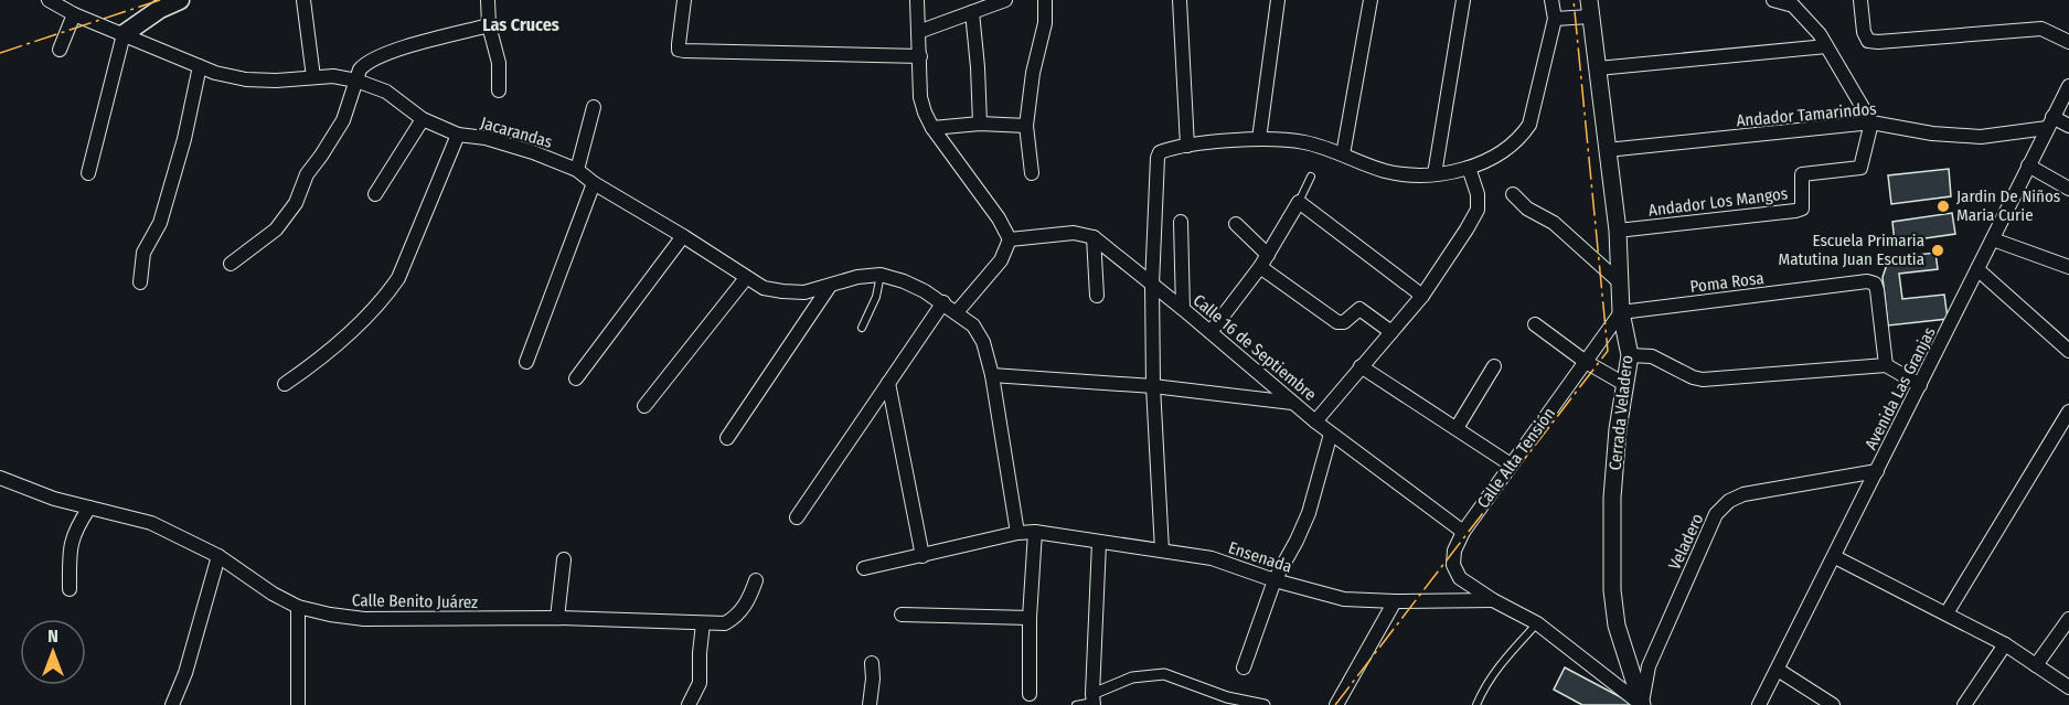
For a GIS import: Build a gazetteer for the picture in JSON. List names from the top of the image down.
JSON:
{
  "streets": {
    "street": [
      "Andador Tamarindos",
      "Jacarandas",
      "Andador Los Mangos",
      "Poma Rosa",
      "Calle 16 de Septiembre",
      "Avenida Las Granjas",
      "Cerrada Veladero",
      "Calle Alta Tensión",
      "Veladero",
      "Ensenada",
      "Calle Benito Juárez"
    ]
  },
  "crossings": [
    ["Andador Tamarindos", "Andador Los Mangos"],
    ["Andador Tamarindos", "Avenida Las Granjas"],
    ["Andador Tamarindos", "Cerrada Veladero"],
    ["Jacarandas", "Ensenada"],
    ["Andador Los Mangos", "Cerrada Veladero"],
    ["Poma Rosa", "Cerrada Veladero"],
    ["Poma Rosa", "Calle Alta Tensión"],
    ["Calle 16 de Septiembre", "Calle Alta Tensión"],
    ["Avenida Las Granjas", "Veladero"],
    ["Cerrada Veladero", "Calle Alta Tensión"],
    ["Cerrada Veladero", "Veladero"],
    ["Calle Alta Tensión", "Veladero"],
    ["Calle Alta Tensión", "Ensenada"]
  ],
  "districts": ["Las Cruces"],
  "places": ["Jardin De Niños Maria Curie", "Escuela Primaria Matutina Juan Escutia"],
  "north": "top"
}
